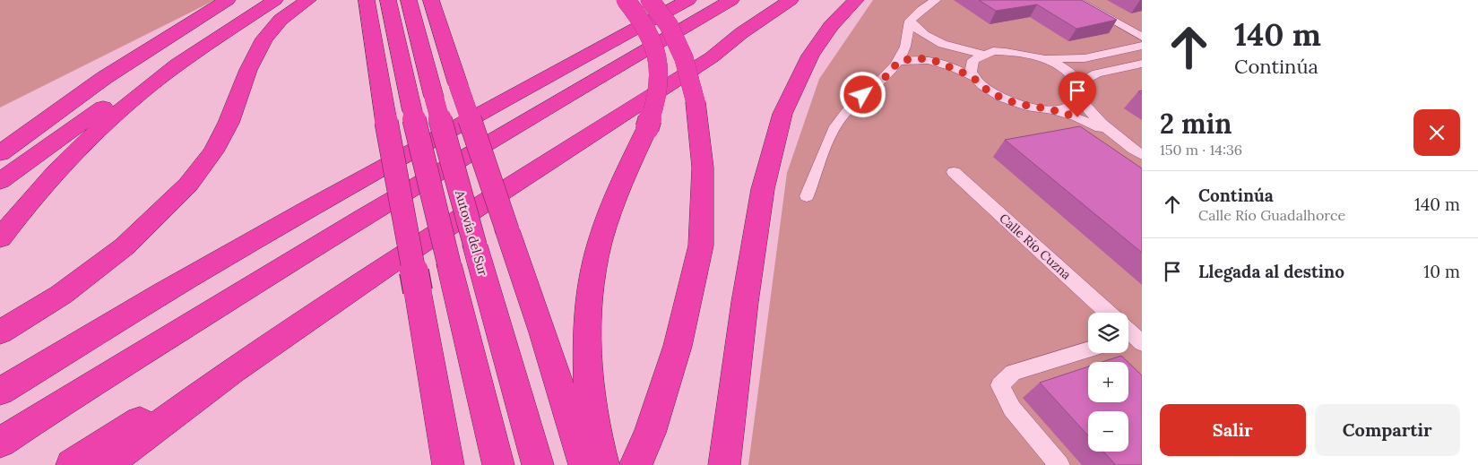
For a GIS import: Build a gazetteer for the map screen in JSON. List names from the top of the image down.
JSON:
{
  "streets": {
    "highway": ["Autovía del Sur"],
    "street": ["Calle Río Cuzna"]
  },
  "page": {
    "turn": ["140 m", "Continúa"],
    "heading": ["2 min", "150 m · 14:36"],
    "list": [
      {
        "name": "Continúa",
        "note": "Calle Río Guadalhorce",
        "value": "140 m"
      },
      {
        "name": "Llegada al destino",
        "value": "10 m"
      }
    ],
    "map_buttons": ["+", "−"],
    "buttons": ["Salir", "Compartir"]
  }
}
